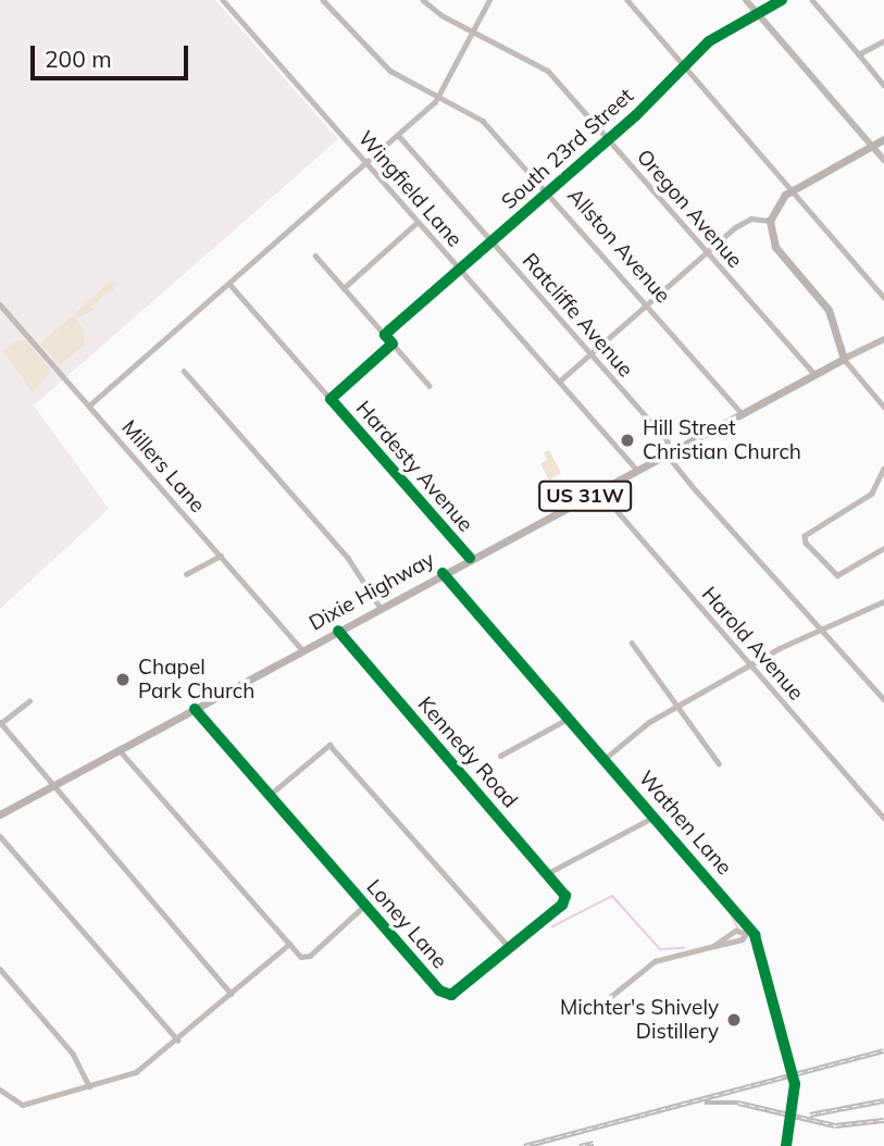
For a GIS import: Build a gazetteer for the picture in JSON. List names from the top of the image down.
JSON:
{
  "streets": {
    "main road": ["US 31W", "Dixie Highway"],
    "street": [
      "South 23rd Street",
      "Wingfield Lane",
      "Oregon Avenue",
      "Allston Avenue",
      "Ratcliffe Avenue",
      "Millers Lane",
      "Hardesty Avenue",
      "Harold Avenue",
      "Kennedy Road",
      "Wathen Lane",
      "Loney Lane"
    ]
  },
  "crossings": [
    ["South 23rd Street", "Wingfield Lane"],
    ["South 23rd Street", "Oregon Avenue"],
    ["South 23rd Street", "Allston Avenue"],
    ["South 23rd Street", "Ratcliffe Avenue"],
    ["Wingfield Lane", "Dixie Highway"],
    ["Oregon Avenue", "Dixie Highway"],
    ["Allston Avenue", "Dixie Highway"],
    ["Ratcliffe Avenue", "Dixie Highway"],
    ["Millers Lane", "Dixie Highway"],
    ["Hardesty Avenue", "Dixie Highway"],
    ["Dixie Highway", "Harold Avenue"],
    ["Dixie Highway", "Kennedy Road"],
    ["Dixie Highway", "Wathen Lane"],
    ["Dixie Highway", "Loney Lane"],
    ["Kennedy Road", "Loney Lane"]
  ],
  "places": ["Hill Street Christian Church", "Chapel Park Church", "Michter's Shively Distillery"],
  "scale_bar": "200 m"
}
